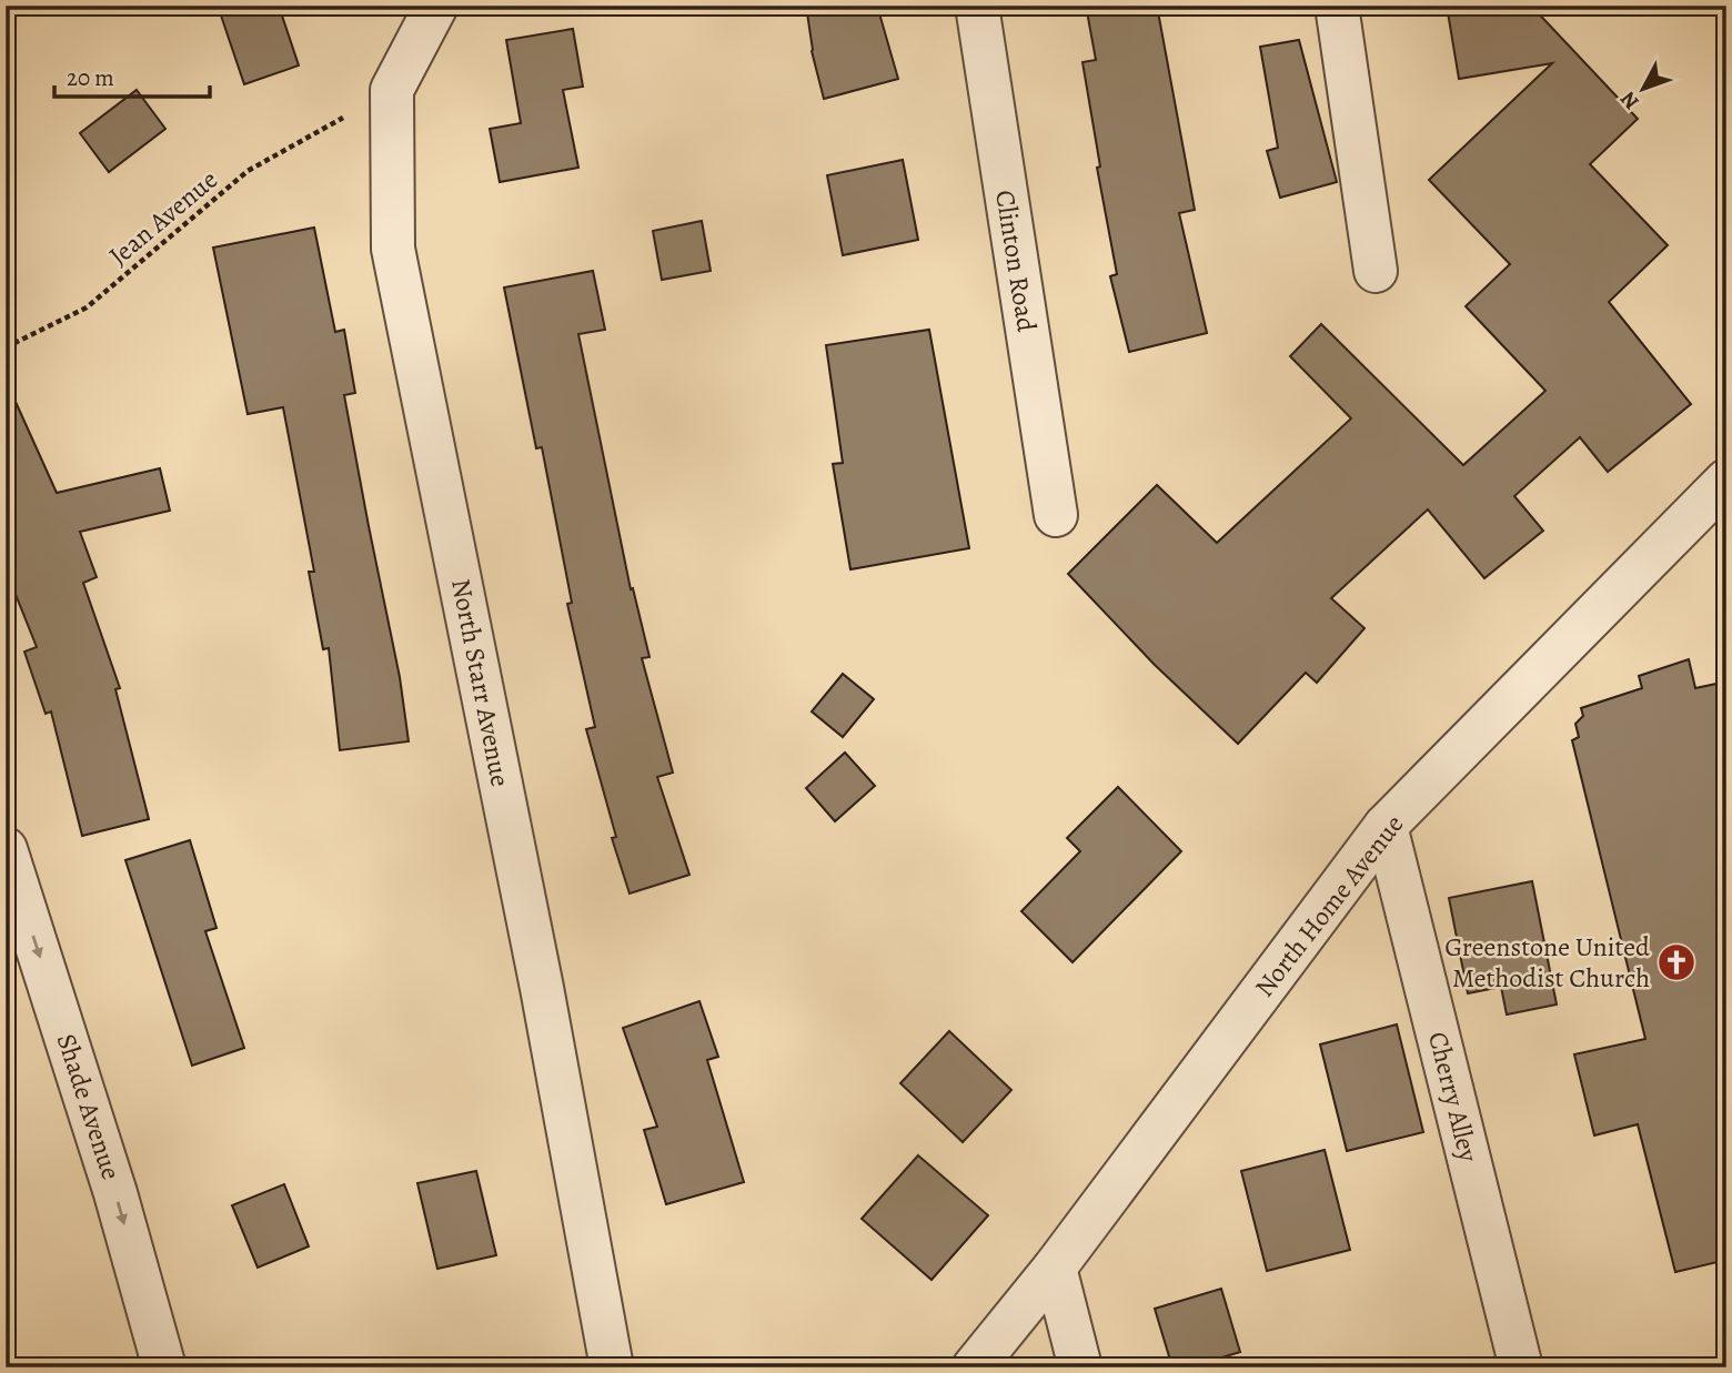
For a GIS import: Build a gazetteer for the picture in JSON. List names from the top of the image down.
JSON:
{
  "streets": {
    "street": [
      "Clinton Road",
      "North Starr Avenue",
      "North Home Avenue",
      "Cherry Alley",
      "Shade Avenue"
    ],
    "path": ["Jean Avenue"]
  },
  "crossings": [
    ["North Home Avenue", "Cherry Alley"]
  ],
  "one_way": ["Shade Avenue"],
  "places": {
    "church": ["Greenstone United Methodist Church"]
  },
  "scale_bar": "20 m",
  "north": "bottom left"
}
